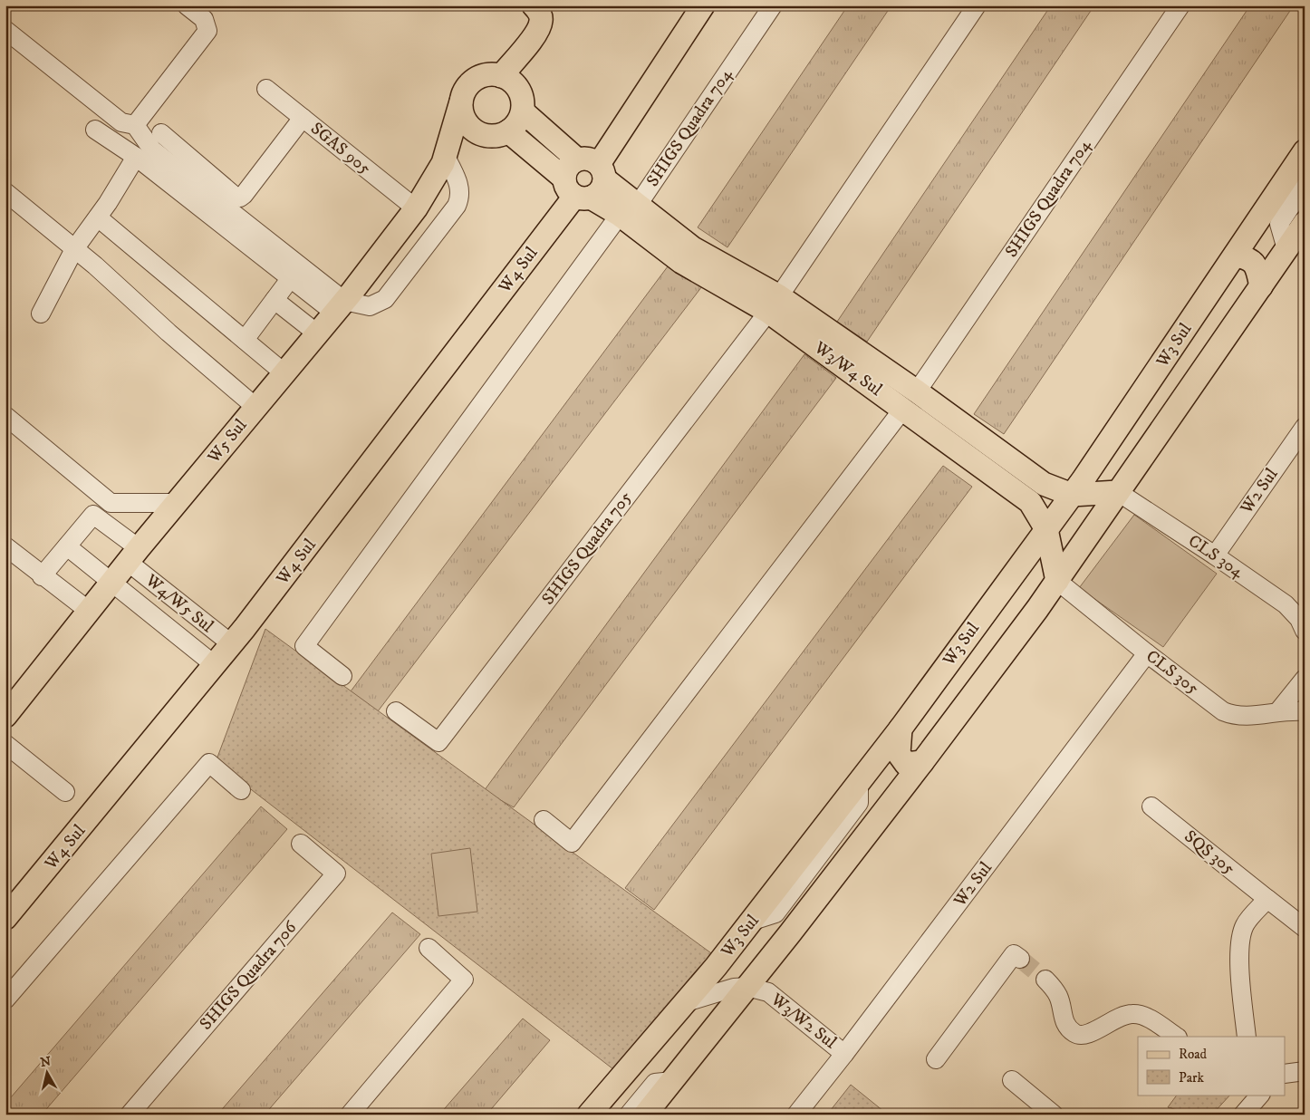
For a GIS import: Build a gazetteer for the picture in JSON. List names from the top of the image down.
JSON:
{
  "streets": {
    "main road": [
      "W4 Sul",
      "W3 Sul",
      "W3/W4 Sul",
      "W5 Sul"
    ],
    "street": [
      "SHIGS Quadra 704",
      "SGAS 905",
      "W2 Sul",
      "SHIGS Quadra 705",
      "CLS 304",
      "W4/W5 Sul",
      "CLS 305",
      "SQS 305",
      "SHIGS Quadra 706",
      "W3/W2 Sul"
    ]
  },
  "crossings": [
    ["SHIGS Quadra 704", "W3/W4 Sul"],
    ["SGAS 905", "W5 Sul"],
    ["W4 Sul", "W3/W4 Sul"],
    ["W4 Sul", "W4/W5 Sul"],
    ["W3 Sul", "W3/W4 Sul"],
    ["W3 Sul", "W3/W2 Sul"],
    ["W3/W4 Sul", "SHIGS Quadra 705"],
    ["W3/W4 Sul", "CLS 304"],
    ["W3/W4 Sul", "CLS 305"],
    ["W5 Sul", "W4/W5 Sul"],
    ["W2 Sul", "CLS 304"],
    ["W2 Sul", "CLS 305"],
    ["W2 Sul", "W3/W2 Sul"]
  ],
  "legend": ["Road", "Park"],
  "north": "top"
}
